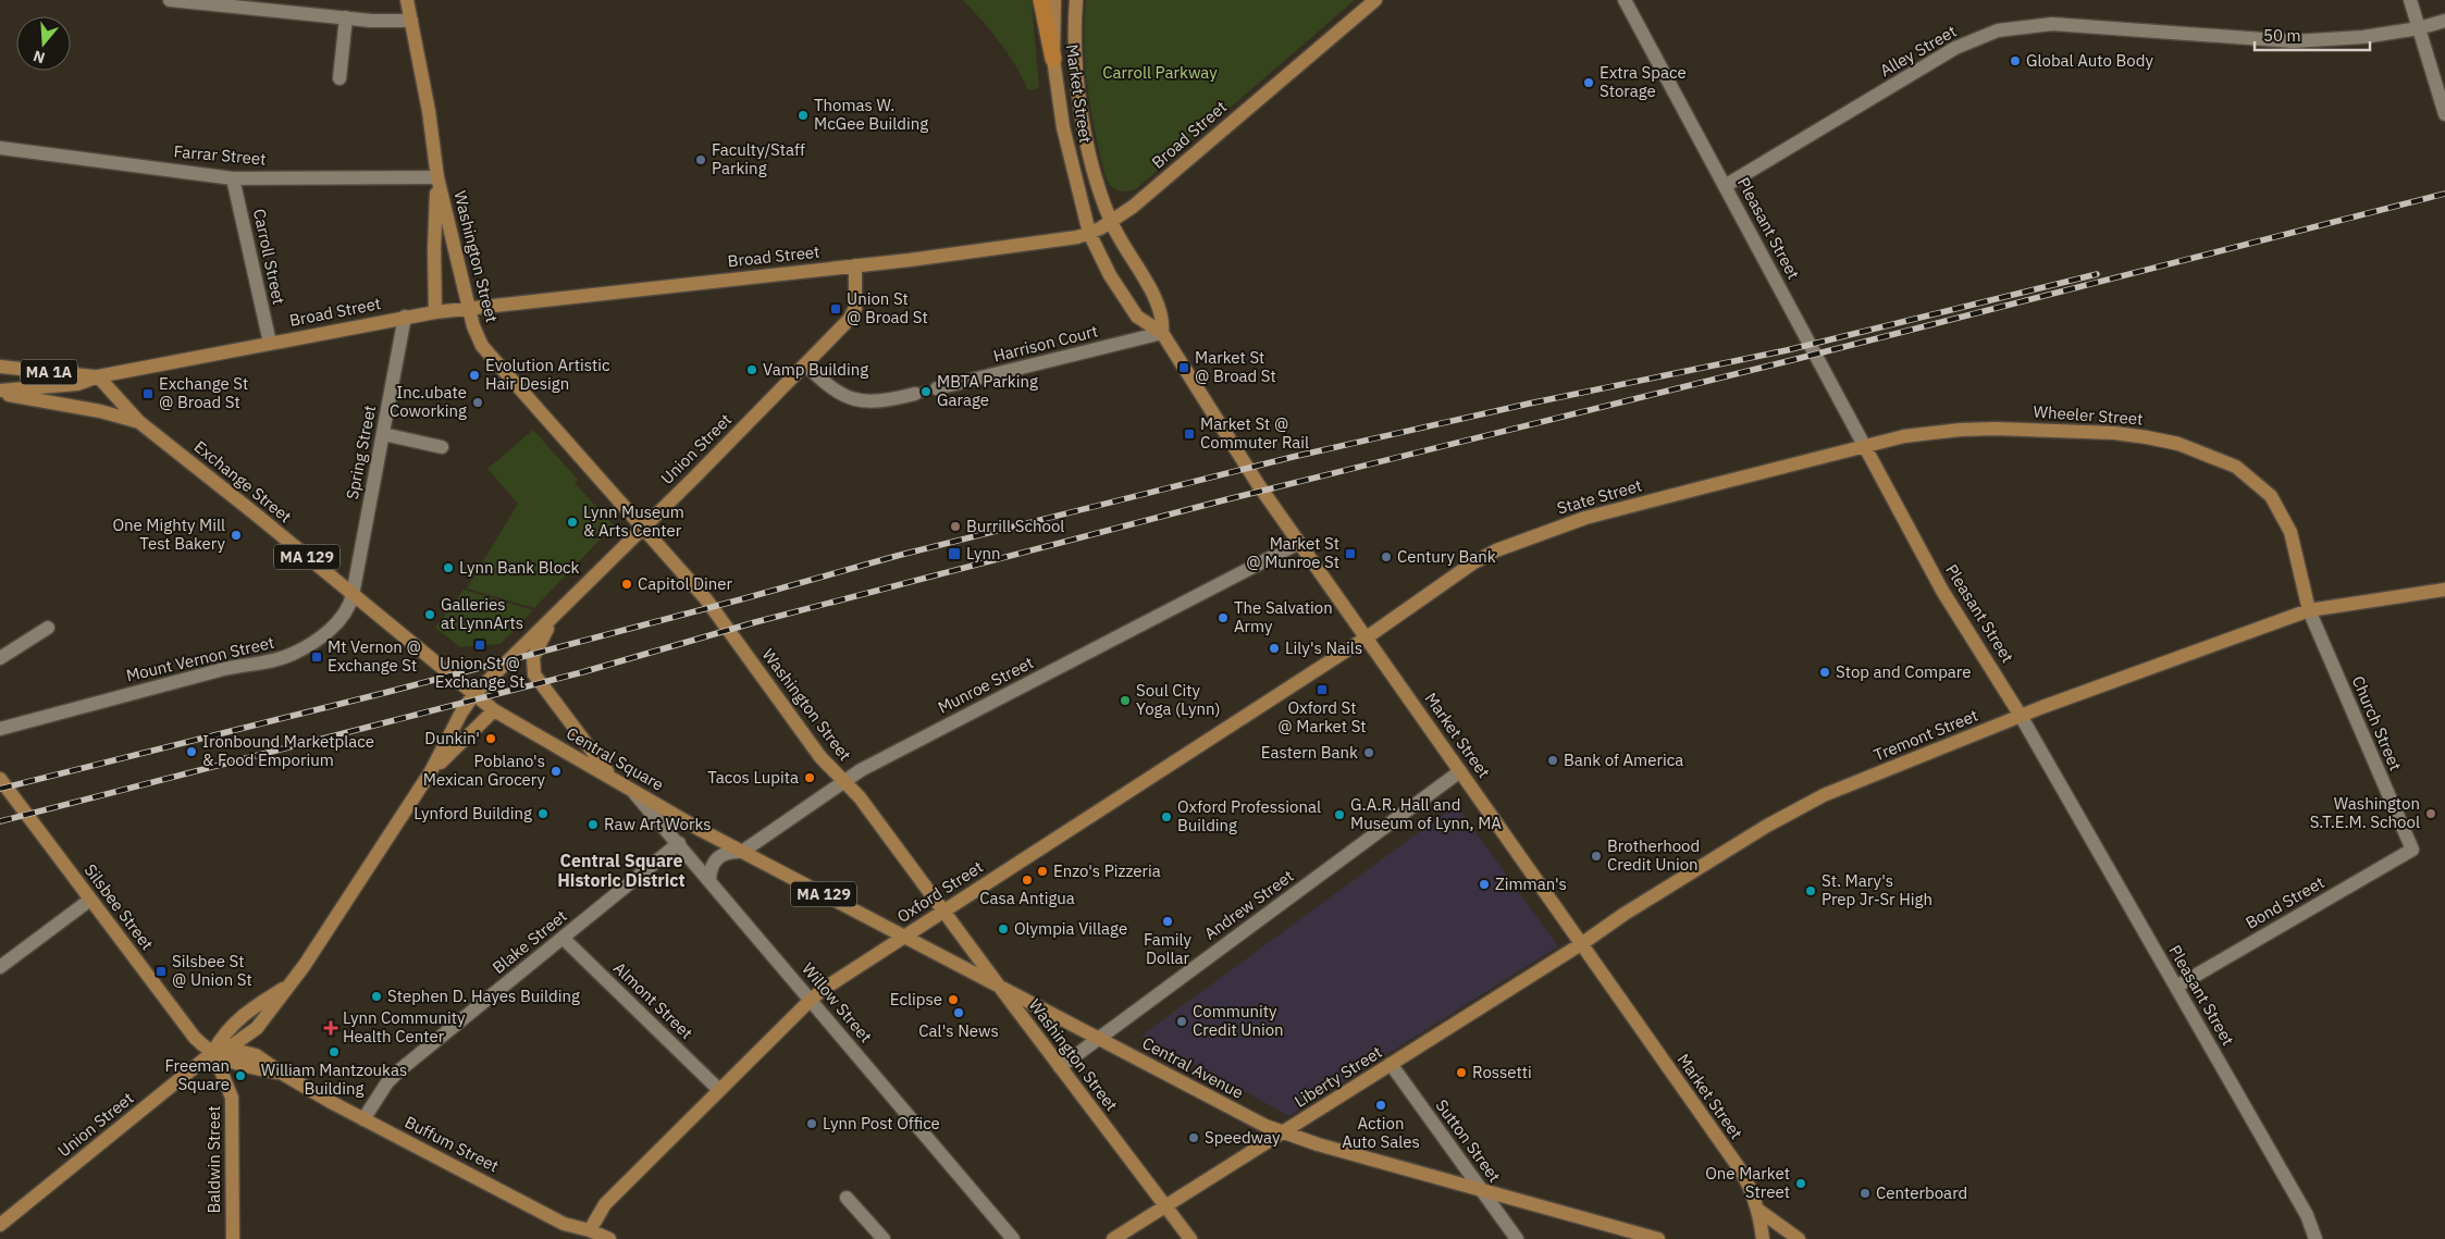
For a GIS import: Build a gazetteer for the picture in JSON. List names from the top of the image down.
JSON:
{
  "streets": {
    "main road": [
      "Market Street",
      "Broad Street",
      "Pleasant Street",
      "Washington Street",
      "MA 1A",
      "Wheeler Street",
      "Union Street",
      "Exchange Street",
      "State Street",
      "MA 129",
      "Tremont Street",
      "Central Square",
      "Oxford Street",
      "Silsbee Street",
      "Central Avenue",
      "Liberty Street",
      "Buffum Street",
      "Baldwin Street"
    ],
    "street": [
      "Alley Street",
      "Farrar Street",
      "Carroll Street",
      "Harrison Court",
      "Spring Street",
      "Mount Vernon Street",
      "Munroe Street",
      "Church Street",
      "Bond Street",
      "Andrew Street",
      "Blake Street",
      "Almont Street",
      "Willow Street",
      "Sutton Street"
    ]
  },
  "crossings": [
    ["Alley Street", "Pleasant Street"],
    ["Market Street", "Broad Street"],
    ["Market Street", "Harrison Court"],
    ["Market Street", "State Street"],
    ["Market Street", "Munroe Street"],
    ["Market Street", "Tremont Street"],
    ["Market Street", "Oxford Street"],
    ["Market Street", "Andrew Street"],
    ["Market Street", "Liberty Street"],
    ["Broad Street", "Carroll Street"],
    ["Broad Street", "Washington Street"],
    ["Broad Street", "Union Street"],
    ["Broad Street", "Spring Street"],
    ["Broad Street", "Exchange Street"],
    ["Farrar Street", "Carroll Street"],
    ["Farrar Street", "Washington Street"],
    ["Pleasant Street", "Wheeler Street"],
    ["Pleasant Street", "State Street"],
    ["Pleasant Street", "Tremont Street"],
    ["Pleasant Street", "Bond Street"],
    ["Washington Street", "Union Street"],
    ["Washington Street", "Munroe Street"],
    ["Washington Street", "Oxford Street"],
    ["Washington Street", "Andrew Street"],
    ["Washington Street", "Central Avenue"],
    ["Washington Street", "Liberty Street"],
    ["Wheeler Street", "State Street"],
    ["Wheeler Street", "Church Street"],
    ["Wheeler Street", "Tremont Street"],
    ["Union Street", "Exchange Street"],
    ["Union Street", "Central Square"],
    ["Union Street", "Silsbee Street"],
    ["Union Street", "Buffum Street"],
    ["Union Street", "Baldwin Street"],
    ["Spring Street", "Exchange Street"],
    ["Spring Street", "Mount Vernon Street"],
    ["Exchange Street", "Mount Vernon Street"],
    ["Exchange Street", "Central Square"],
    ["State Street", "Oxford Street"],
    ["Munroe Street", "Central Square"],
    ["Munroe Street", "Willow Street"],
    ["Munroe Street", "Central Avenue"],
    ["Church Street", "Tremont Street"],
    ["Church Street", "Bond Street"],
    ["Tremont Street", "Liberty Street"],
    ["Central Square", "Willow Street"],
    ["Central Square", "Central Avenue"],
    ["Oxford Street", "Almont Street"],
    ["Oxford Street", "Willow Street"],
    ["Oxford Street", "Central Avenue"],
    ["Oxford Street", "Buffum Street"],
    ["Andrew Street", "Central Avenue"],
    ["Silsbee Street", "Buffum Street"],
    ["Silsbee Street", "Baldwin Street"],
    ["Blake Street", "Almont Street"],
    ["Blake Street", "Willow Street"],
    ["Blake Street", "Buffum Street"],
    ["Central Avenue", "Liberty Street"],
    ["Central Avenue", "Sutton Street"],
    ["Liberty Street", "Sutton Street"],
    ["Buffum Street", "Baldwin Street"]
  ],
  "districts": ["Central Square Historic District"],
  "parks": ["Carroll Parkway"],
  "places": {
    "other": [
      "Global Auto Body",
      "Extra Space Storage",
      "Thomas W. McGee Building",
      "Faculty/Staff Parking",
      "Vamp Building",
      "Evolution Artistic Hair Design",
      "MBTA Parking Garage",
      "Inc.ubate Coworking",
      "Lynn Museum & Arts Center",
      "Burrill School",
      "One Mighty Mill Test Bakery",
      "Century Bank",
      "Lynn Bank Block",
      "Capitol Diner",
      "Galleries at LynnArts",
      "The Salvation Army",
      "Lily's Nails",
      "Stop and Compare",
      "Soul City Yoga (Lynn)",
      "Dunkin'",
      "Ironbound Marketplace & Food Emporium",
      "Eastern Bank",
      "Bank of America",
      "Poblano's Mexican Grocery",
      "Tacos Lupita",
      "Lynford Building",
      "Washington S.T.E.M. School",
      "G.A.R. Hall and Museum of Lynn, MA",
      "Oxford Professional Building",
      "Raw Art Works",
      "Brotherhood Credit Union",
      "Enzo's Pizzeria",
      "Casa Antigua",
      "Zimman's",
      "St. Mary's Prep Jr-Sr High",
      "Family Dollar",
      "Olympia Village",
      "Stephen D. Hayes Building",
      "Eclipse",
      "Cal's News",
      "Community Credit Union",
      "William Mantzoukas Building",
      "Rossetti",
      "Freeman Square",
      "Action Auto Sales",
      "Lynn Post Office",
      "Speedway",
      "One Market Street",
      "Centerboard"
    ],
    "transit": [
      "Union St @ Broad St",
      "Market St @ Broad St",
      "Exchange St @ Broad St",
      "Market St @ Commuter Rail",
      "Lynn",
      "Market St @ Munroe St",
      "Union St @ Exchange St",
      "Mt Vernon @ Exchange St",
      "Oxford St @ Market St",
      "Silsbee St @ Union St"
    ],
    "health": ["Lynn Community Health Center"]
  },
  "scale_bar": "50 m",
  "north": "bottom"
}
